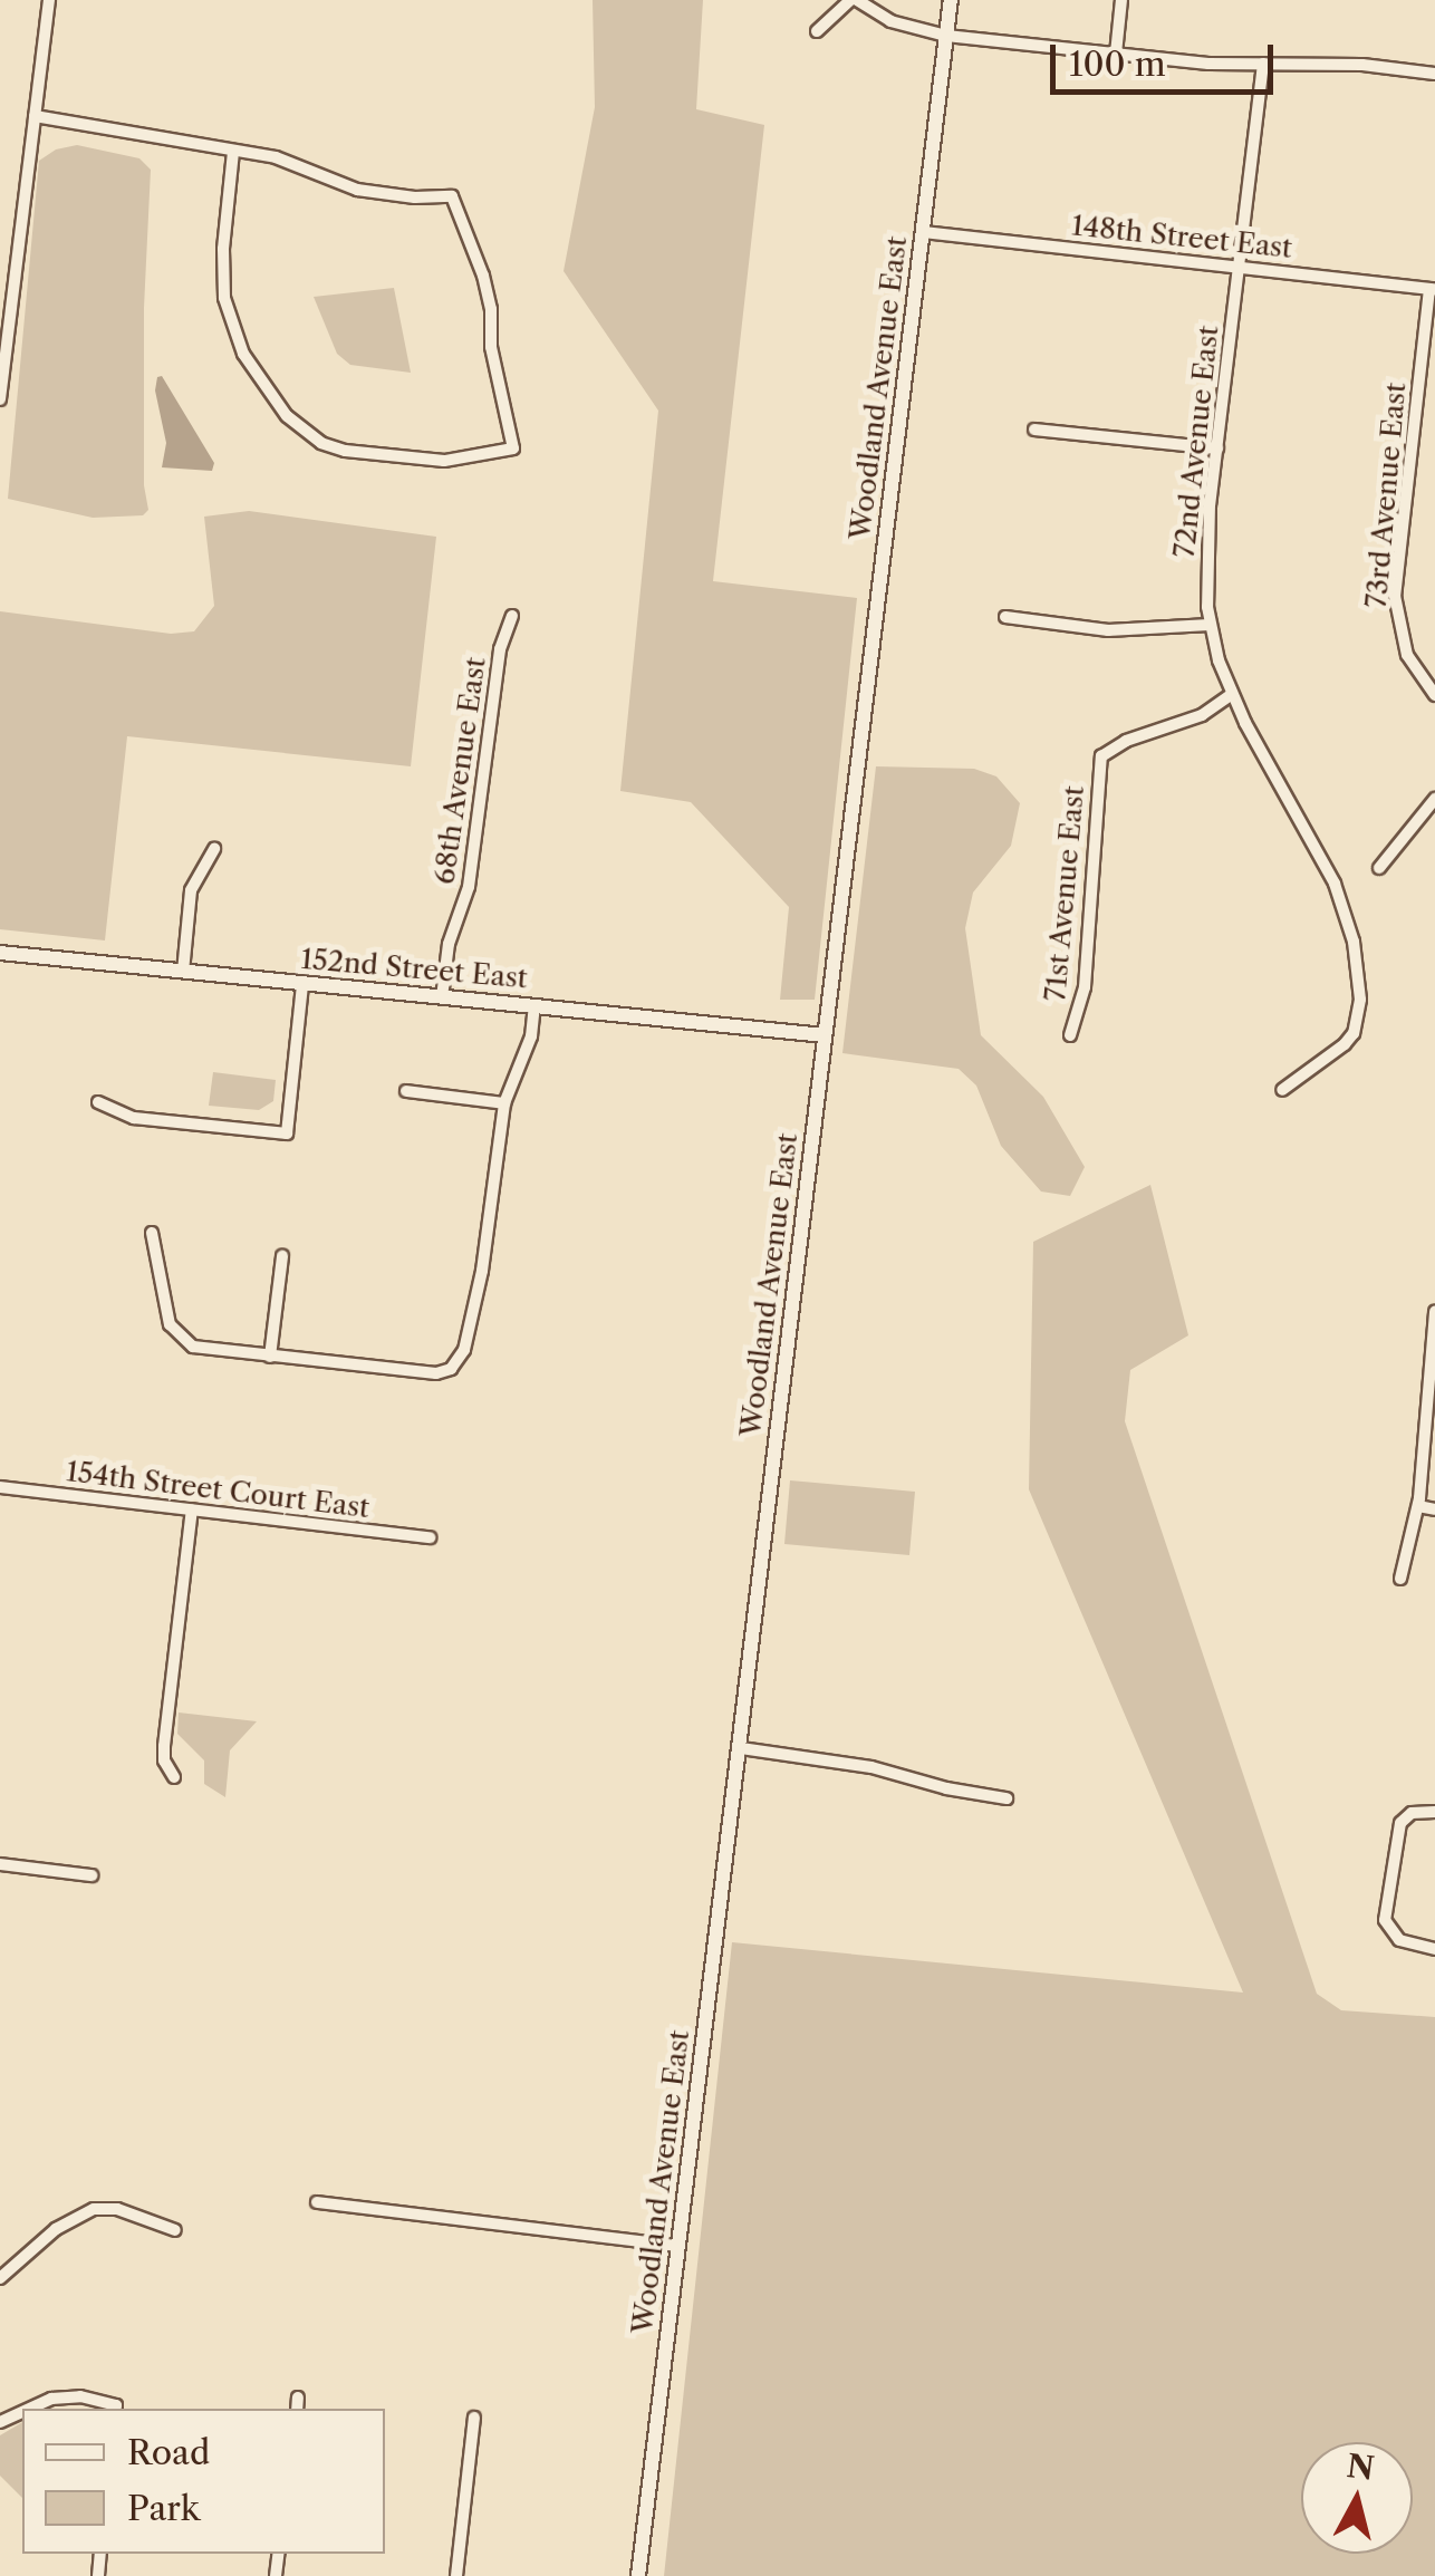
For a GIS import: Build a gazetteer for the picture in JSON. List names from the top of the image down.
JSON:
{
  "streets": {
    "street": [
      "148th Street East",
      "Woodland Avenue East",
      "72nd Avenue East",
      "73rd Avenue East",
      "68th Avenue East",
      "71st Avenue East",
      "152nd Street East",
      "154th Street Court East"
    ]
  },
  "crossings": [
    ["148th Street East", "Woodland Avenue East"],
    ["148th Street East", "72nd Avenue East"],
    ["148th Street East", "73rd Avenue East"],
    ["Woodland Avenue East", "152nd Street East"],
    ["72nd Avenue East", "71st Avenue East"],
    ["68th Avenue East", "152nd Street East"]
  ],
  "legend": ["Road", "Park"],
  "scale_bar": "100 m",
  "north": "top"
}
